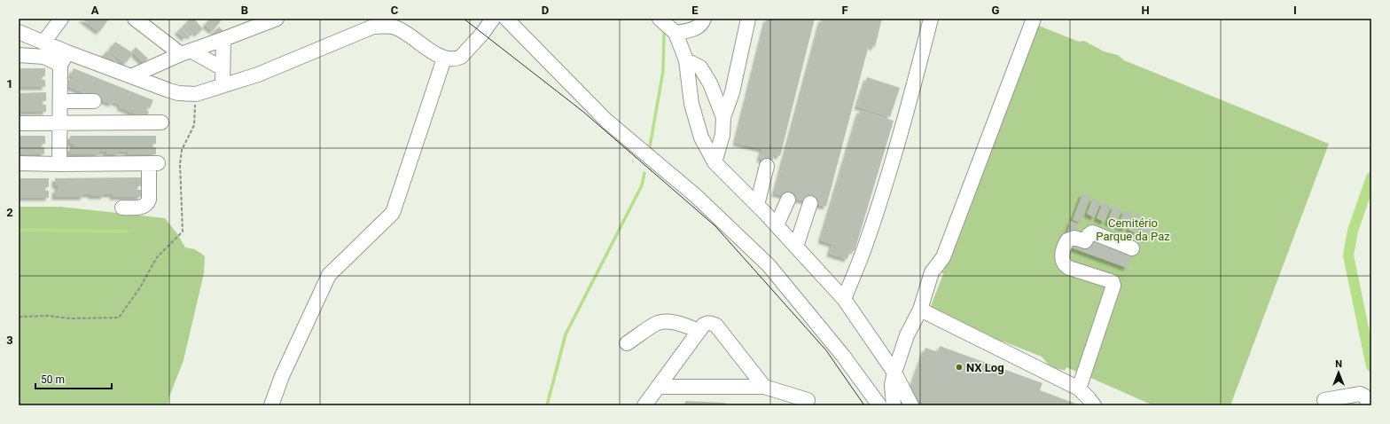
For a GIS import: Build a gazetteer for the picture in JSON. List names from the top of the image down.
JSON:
{
  "parks": ["Cemitério Parque da Paz"],
  "places": ["NX Log"],
  "scale_bar": "50 m",
  "north": "top",
  "grid": {
    "columns": [
      "A",
      "B",
      "C",
      "D",
      "E",
      "F",
      "G",
      "H",
      "I"
    ],
    "rows": ["1", "2", "3"]
  }
}
